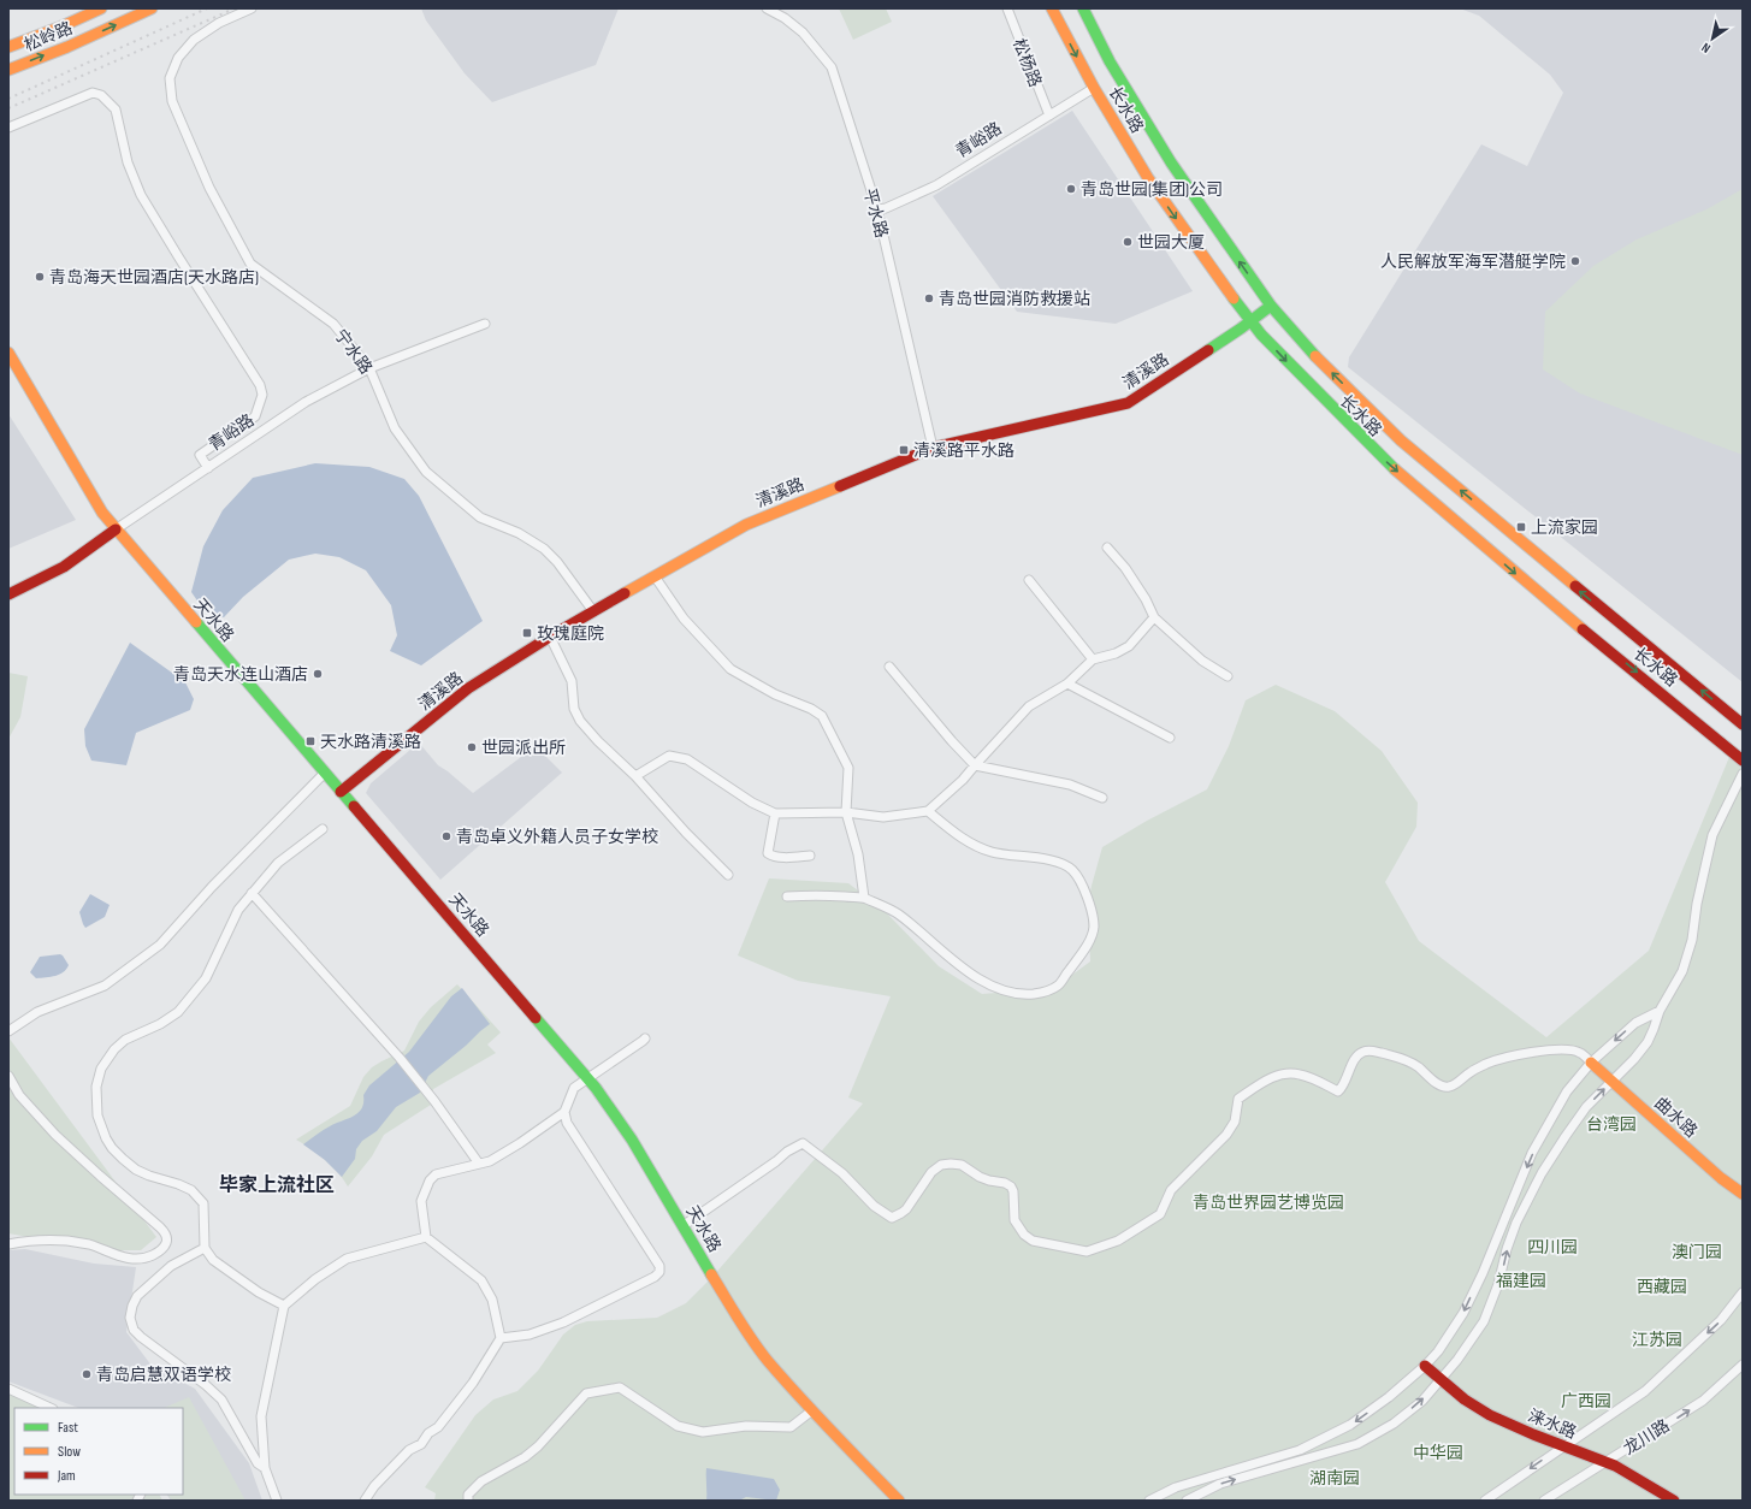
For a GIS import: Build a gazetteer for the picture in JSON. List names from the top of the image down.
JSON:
{
  "streets": {
    "main road": [
      "松岭路",
      "长水路",
      "青峪路",
      "清溪路",
      "天水路",
      "曲水路",
      "涞水路"
    ],
    "street": [
      "松杨路",
      "平水路",
      "宁水路",
      "龙川路"
    ]
  },
  "crossings": [
    ["松杨路", "青峪路"],
    ["长水路", "青峪路"],
    ["长水路", "清溪路"],
    ["青峪路", "平水路"],
    ["青峪路", "宁水路"],
    ["青峪路", "天水路"],
    ["平水路", "清溪路"],
    ["宁水路", "清溪路"],
    ["清溪路", "天水路"],
    ["涞水路", "龙川路"]
  ],
  "districts": ["毕家上流社区"],
  "parks": [
    "台湾园",
    "青岛世界园艺博览园",
    "四川园",
    "澳门园",
    "福建园",
    "西藏园",
    "江苏园",
    "广西园",
    "中华园",
    "湖南园"
  ],
  "places": {
    "other": [
      "青岛世园(集团)公司",
      "世园大厦",
      "人民解放军海军潜艇学院",
      "青岛海天世园酒店(天水路店)",
      "青岛世园消防救援站",
      "青岛天水连山酒店",
      "世园派出所",
      "青岛卓义外籍人员子女学校",
      "青岛启慧双语学校"
    ],
    "transit": [
      "清溪路平水路",
      "上流家园",
      "玫瑰庭院",
      "天水路清溪路"
    ]
  },
  "legend": ["Fast", "Slow", "Jam"],
  "north": "bottom left"
}
